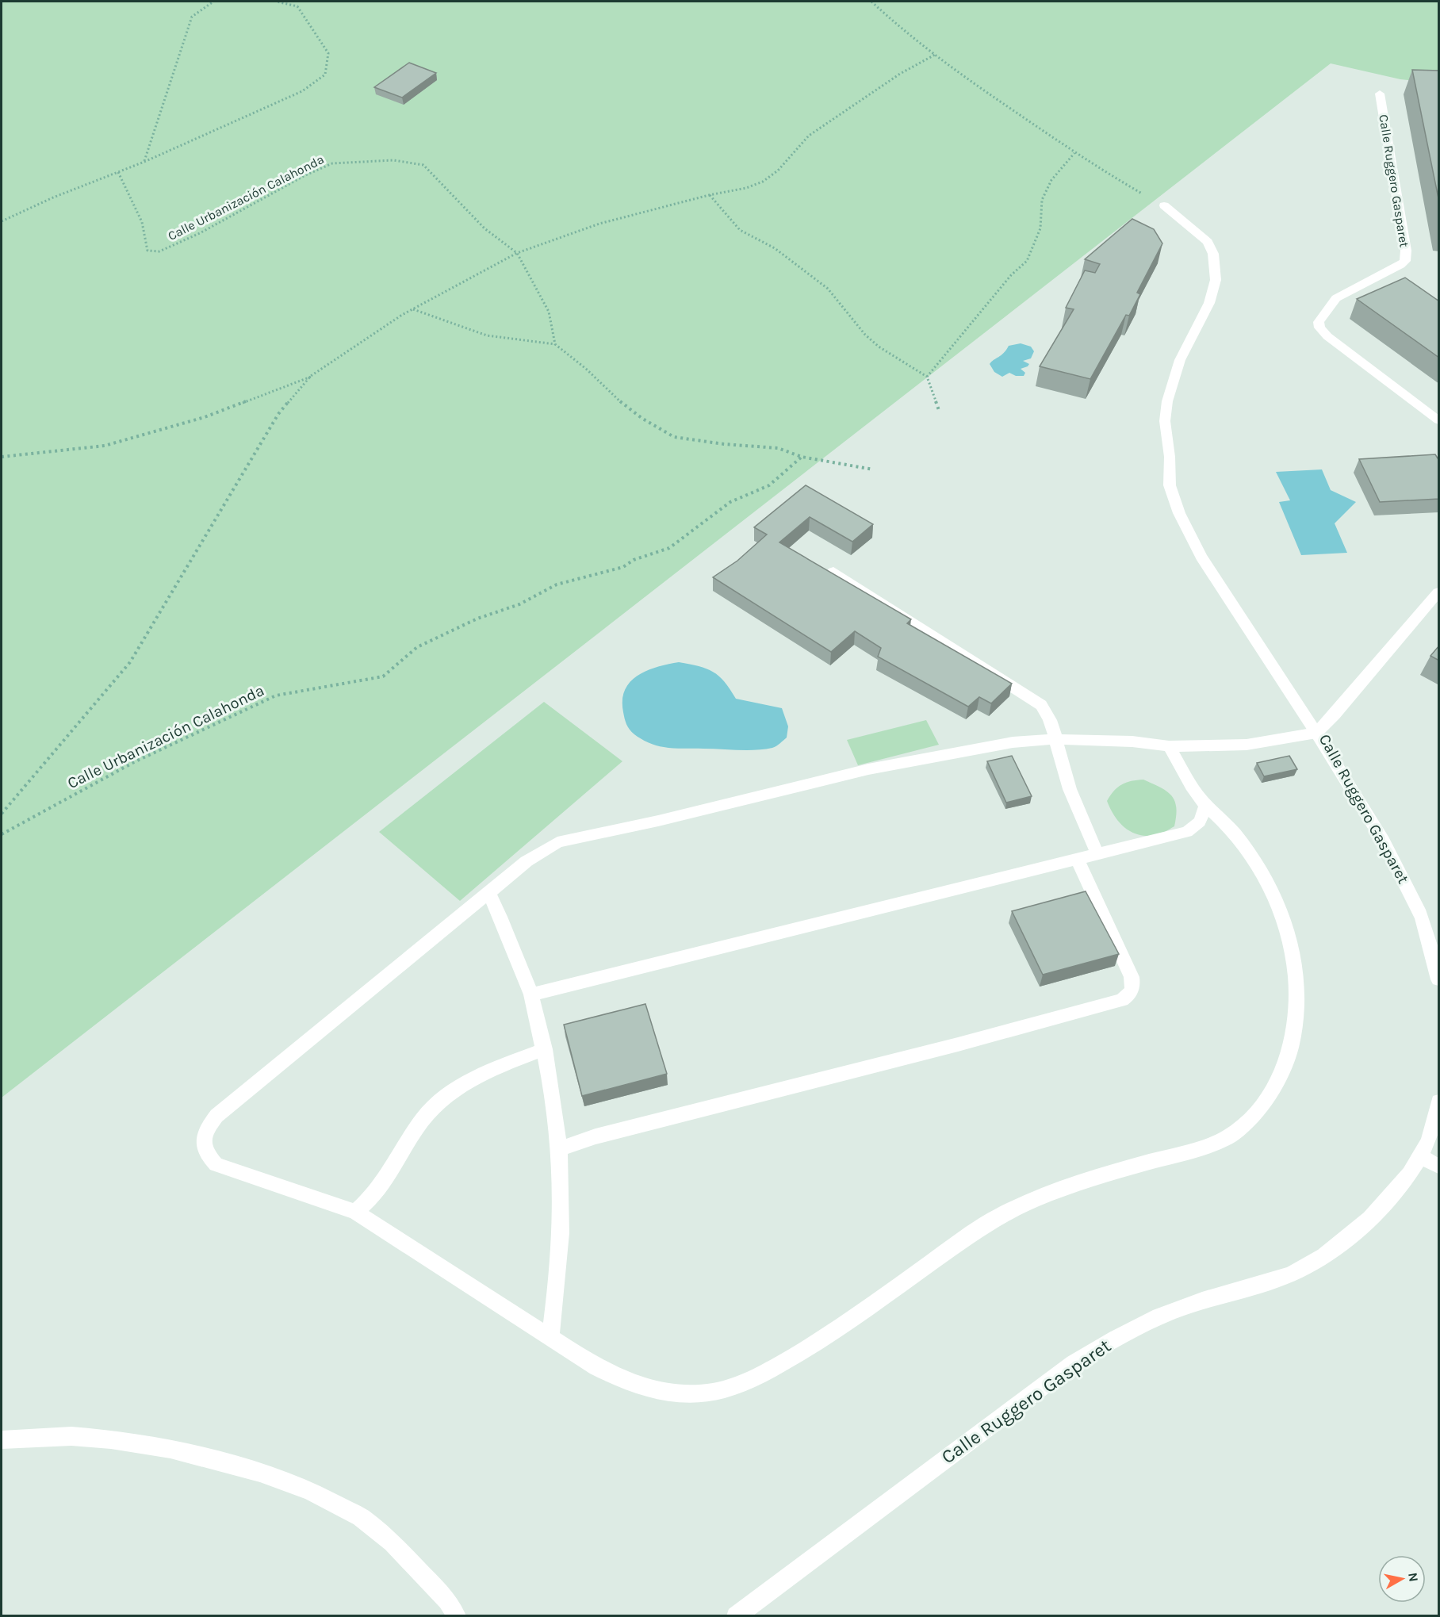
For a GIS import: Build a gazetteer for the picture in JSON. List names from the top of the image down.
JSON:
{
  "streets": {
    "street": ["Calle Ruggero Gasparet"],
    "path": ["Calle Urbanización Calahonda"]
  },
  "north": "right"
}
